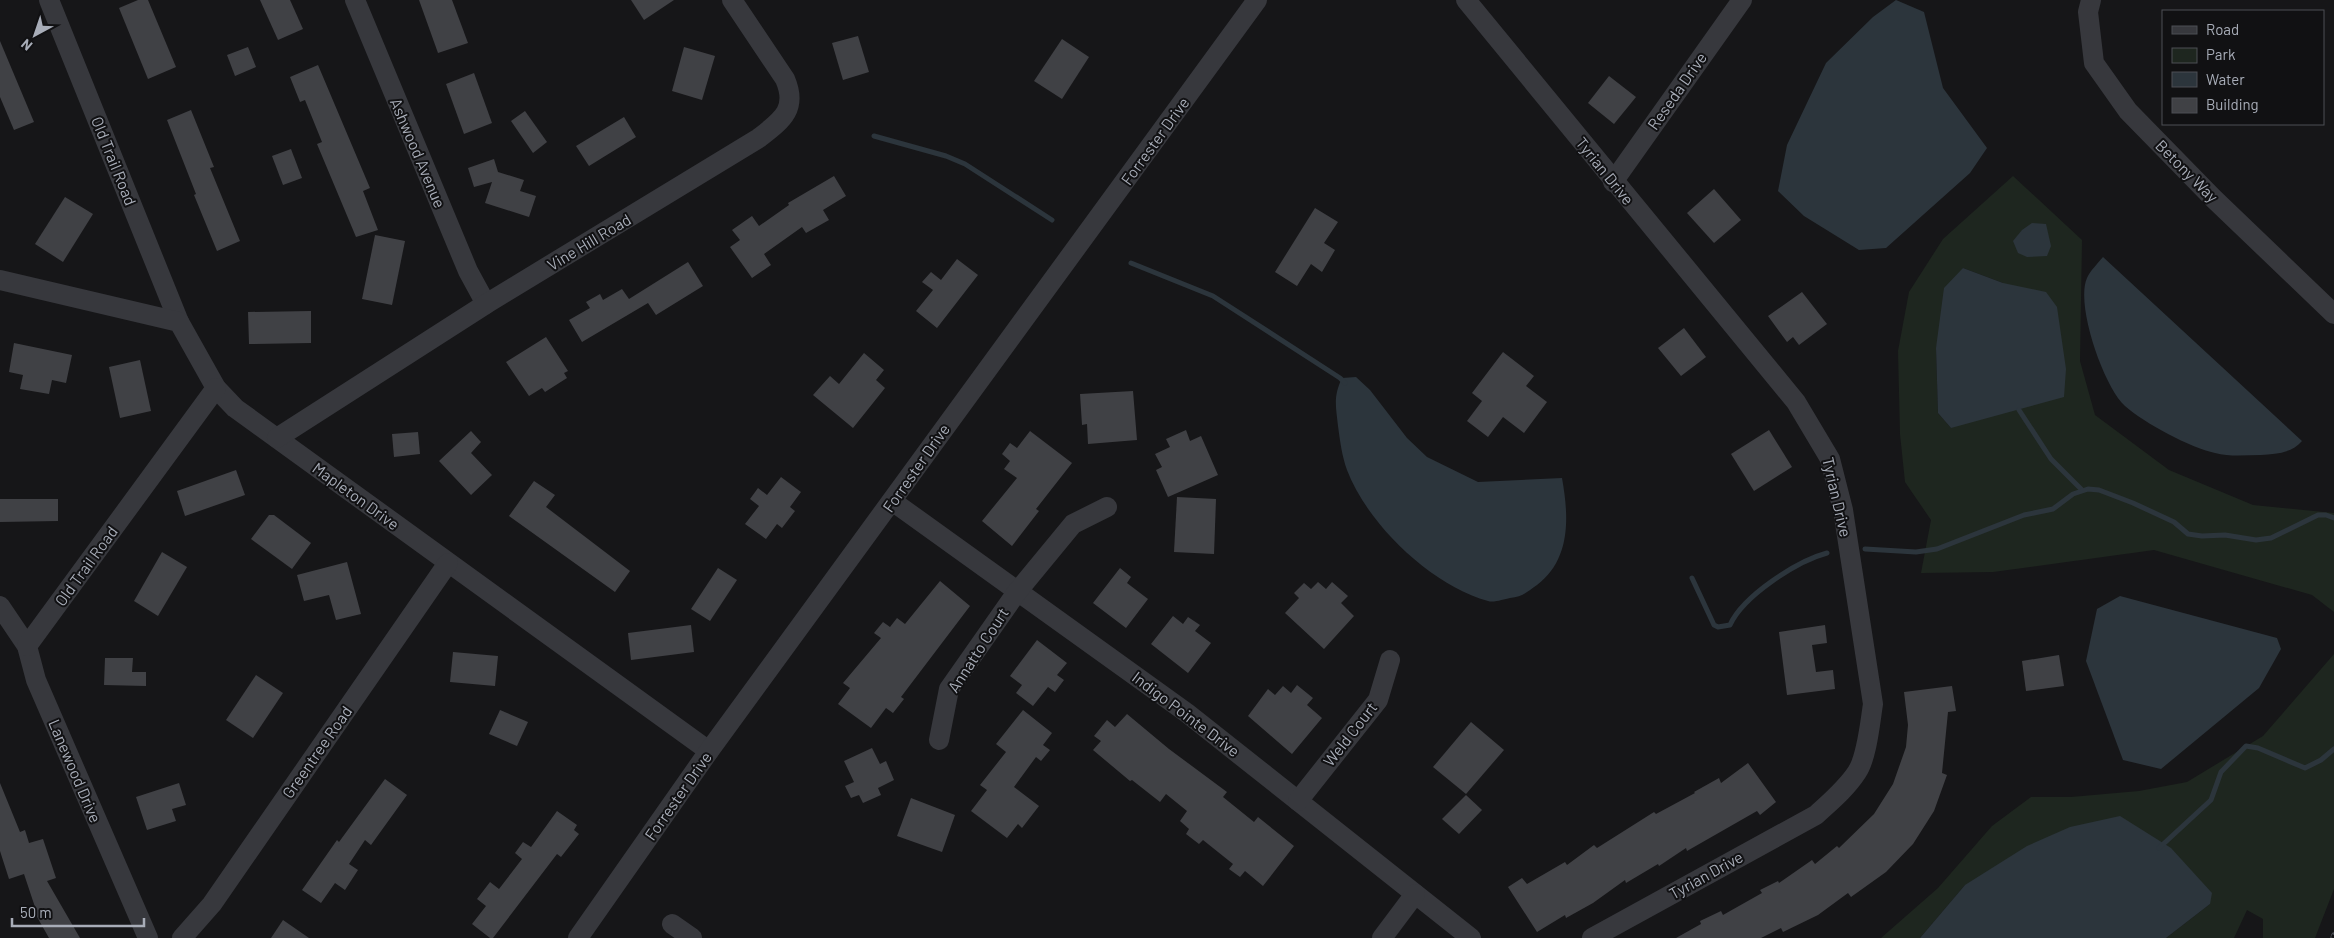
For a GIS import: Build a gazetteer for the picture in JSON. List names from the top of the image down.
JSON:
{
  "streets": {
    "street": [
      "Reseda Drive",
      "Forrester Drive",
      "Ashwood Avenue",
      "Old Trail Road",
      "Tyrian Drive",
      "Betony Way",
      "Vine Hill Road",
      "Mapleton Drive",
      "Annatto Court",
      "Indigo Pointe Drive",
      "Weld Court",
      "Greentree Road",
      "Lanewood Drive"
    ]
  },
  "crossings": [
    ["Reseda Drive", "Tyrian Drive"],
    ["Forrester Drive", "Mapleton Drive"],
    ["Forrester Drive", "Indigo Pointe Drive"],
    ["Ashwood Avenue", "Vine Hill Road"],
    ["Old Trail Road", "Mapleton Drive"],
    ["Old Trail Road", "Lanewood Drive"],
    ["Vine Hill Road", "Mapleton Drive"],
    ["Mapleton Drive", "Greentree Road"],
    ["Annatto Court", "Indigo Pointe Drive"],
    ["Indigo Pointe Drive", "Weld Court"]
  ],
  "legend": [
    "Road",
    "Park",
    "Water",
    "Building"
  ],
  "scale_bar": "50 m",
  "north": "bottom left"
}
